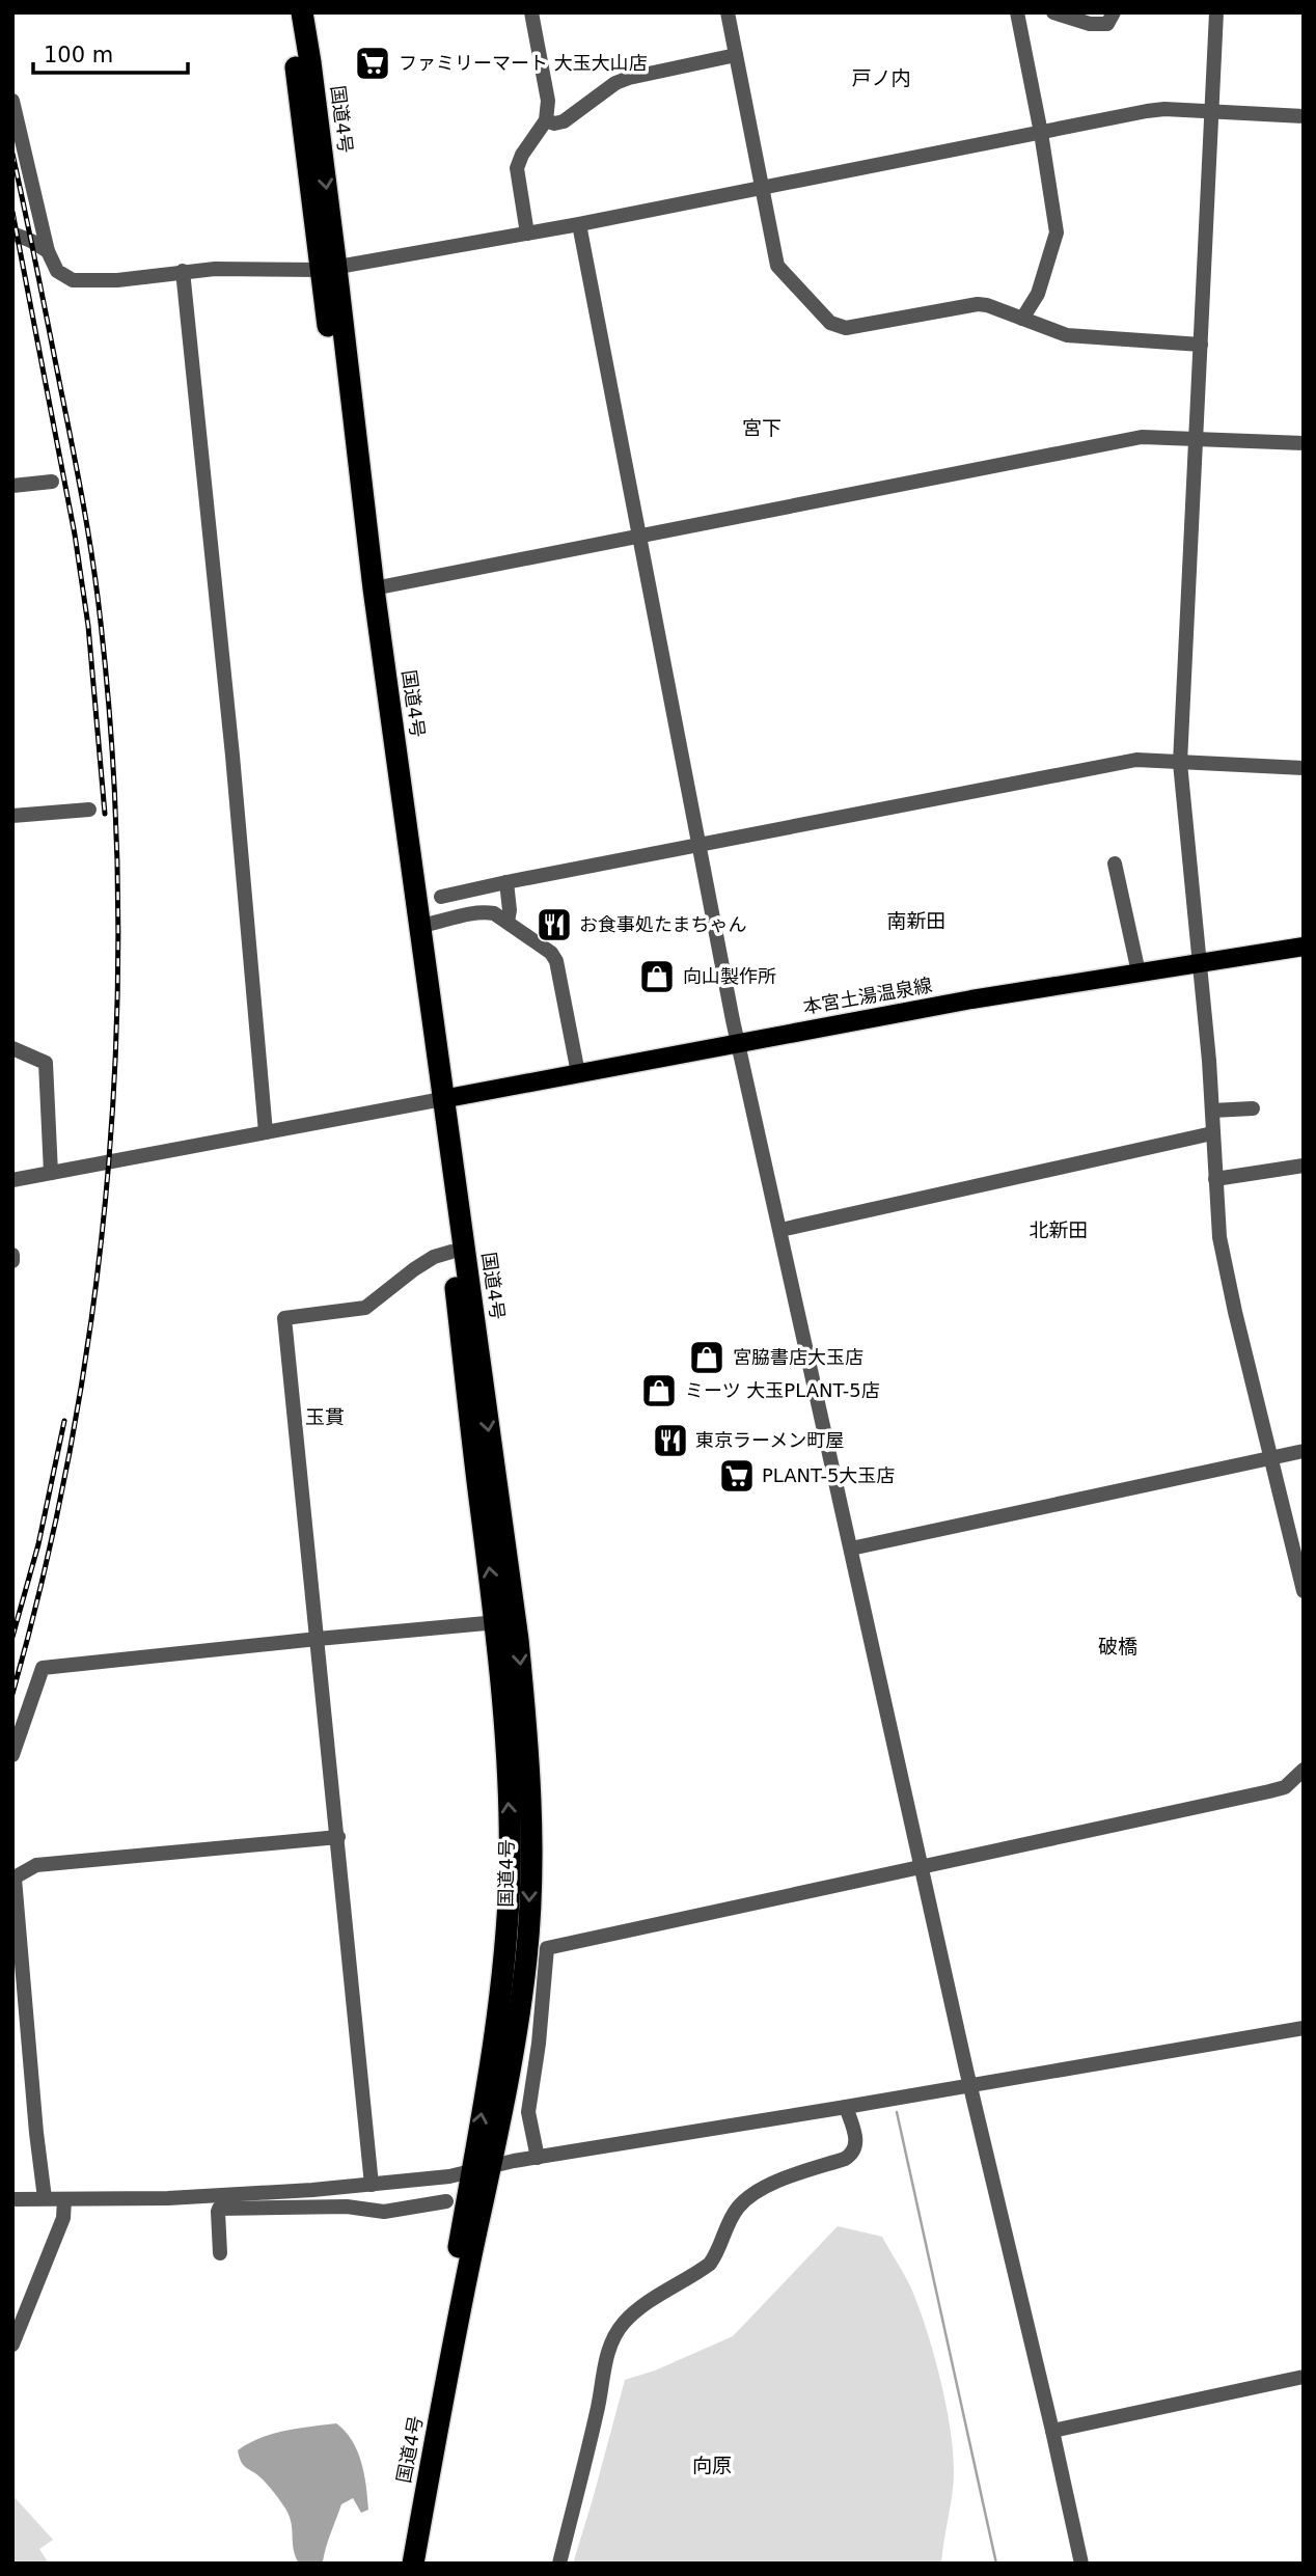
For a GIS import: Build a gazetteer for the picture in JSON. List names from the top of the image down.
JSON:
{
  "streets": {
    "highway": ["国道4号"],
    "main road": ["本宮土湯温泉線"]
  },
  "crossings": [
    ["国道4号", "本宮土湯温泉線"]
  ],
  "districts": [
    "戸ノ内",
    "宮下",
    "南新田",
    "北新田",
    "玉貫",
    "破橋",
    "向原"
  ],
  "places": {
    "supermarket": ["ファミリーマート 大玉大山店", "PLANT-5大玉店"],
    "restaurant": ["お食事処たまちゃん", "東京ラーメン町屋"],
    "shop": ["向山製作所", "宮脇書店大玉店", "ミーツ 大玉PLANT-5店"]
  },
  "scale_bar": "100 m"
}
